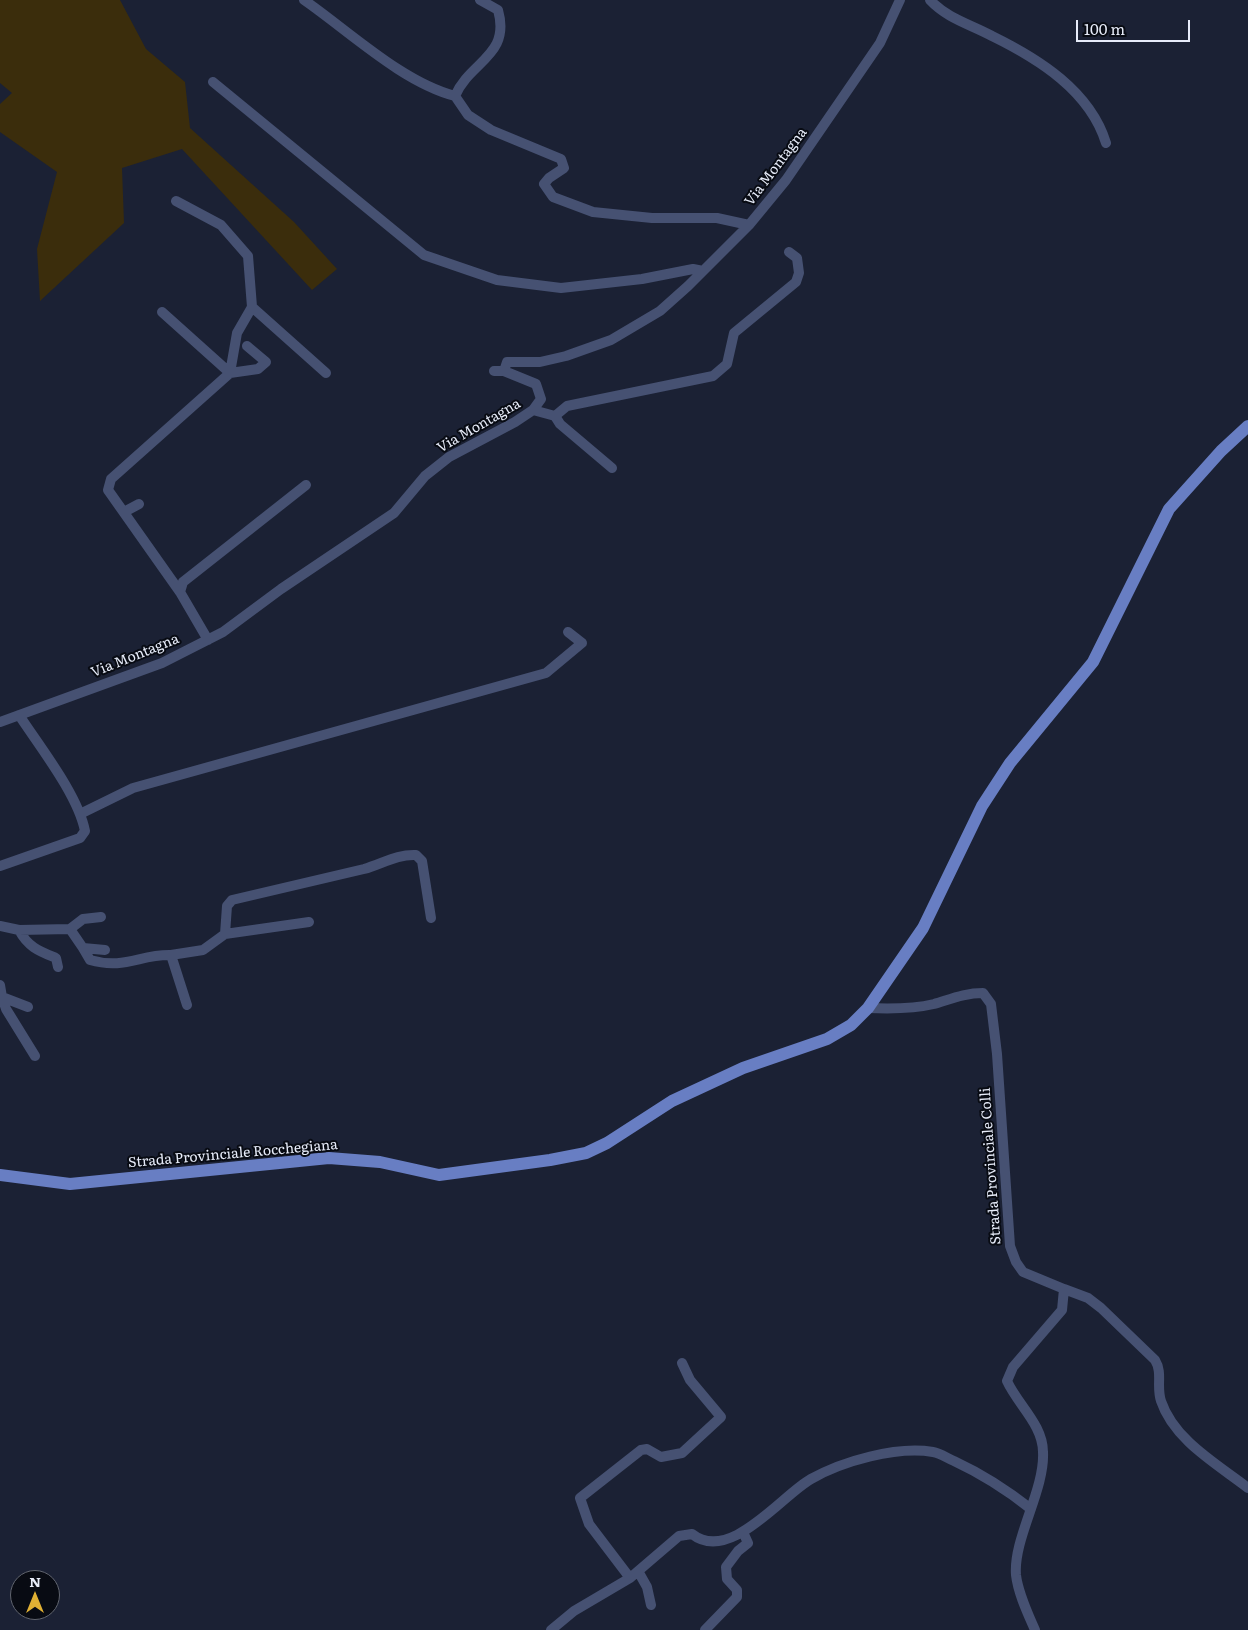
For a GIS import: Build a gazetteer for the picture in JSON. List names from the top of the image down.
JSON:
{
  "streets": {
    "main road": ["Strada Provinciale Rocchegiana"],
    "street": ["Via Montagna", "Strada Provinciale Colli"]
  },
  "crossings": [
    ["Strada Provinciale Rocchegiana", "Strada Provinciale Colli"]
  ],
  "scale_bar": "100 m",
  "north": "top"
}
